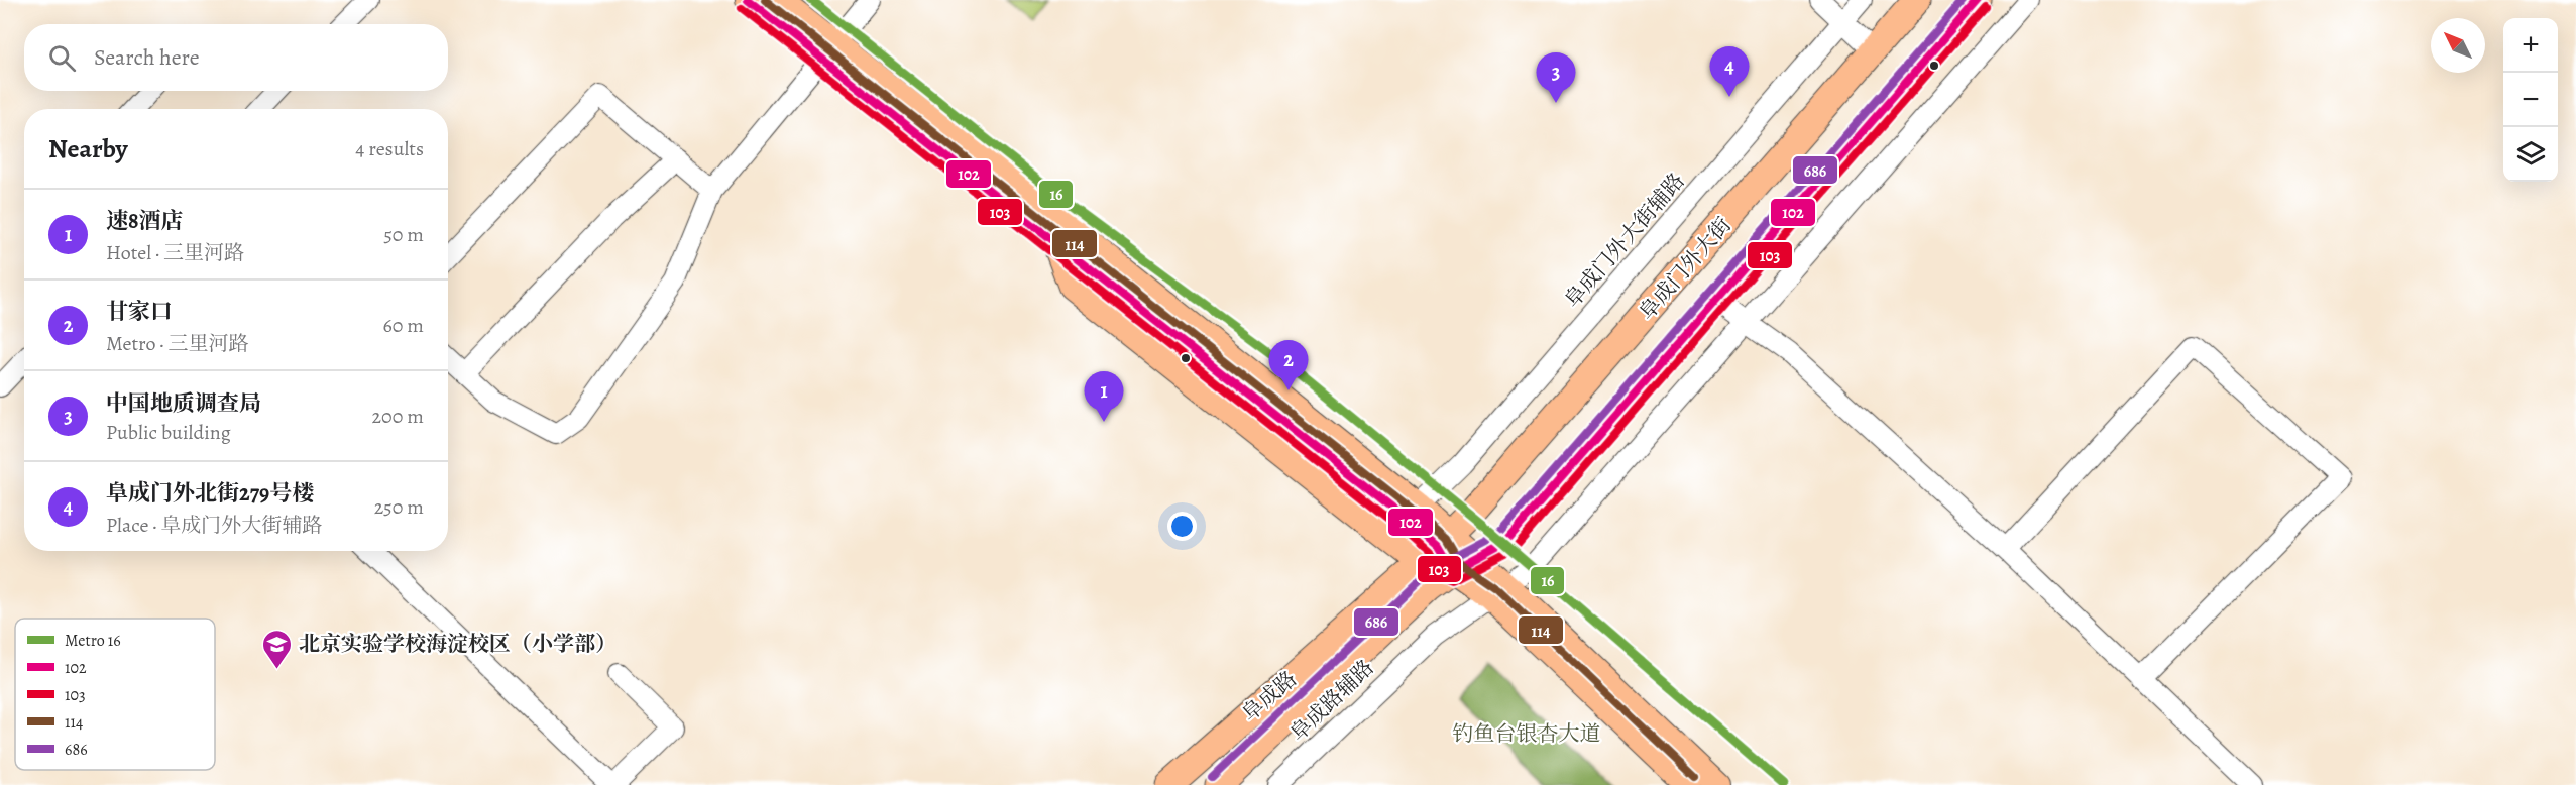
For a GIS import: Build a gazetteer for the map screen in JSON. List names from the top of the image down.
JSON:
{
  "streets": {
    "highway": ["阜成门外大街", "阜成路"],
    "street": ["阜成门外大街辅路", "阜成路辅路"]
  },
  "crossings": [
    ["阜成门外大街", "阜成路"]
  ],
  "parks": ["钓鱼台银杏大道"],
  "places": {
    "school or university": ["北京实验学校海淀校区（小学部）"]
  },
  "lines": [
    "metro line 16",
    "transit line 102",
    "transit line 114",
    "transit line 686",
    "transit line 103"
  ],
  "legend": [
    "Metro 16",
    "102",
    "103",
    "114",
    "686"
  ],
  "north": "top left",
  "page": {
    "map_buttons": ["+", "−"],
    "search": "Search here",
    "pins": [
      "4",
      "3",
      "2",
      "1"
    ],
    "heading": ["Nearby", "4 results"],
    "list": [
      {
        "mark": "1",
        "name": "速8酒店",
        "note": "Hotel · 三里河路",
        "value": "50 m"
      },
      {
        "mark": "2",
        "name": "甘家口",
        "note": "Metro · 三里河路",
        "value": "60 m"
      },
      {
        "mark": "3",
        "name": "中国地质调查局",
        "note": "Public building",
        "value": "200 m"
      },
      {
        "mark": "4",
        "name": "阜成门外北街279号楼",
        "note": "Place · 阜成门外大街辅路",
        "value": "250 m"
      }
    ]
  }
}
